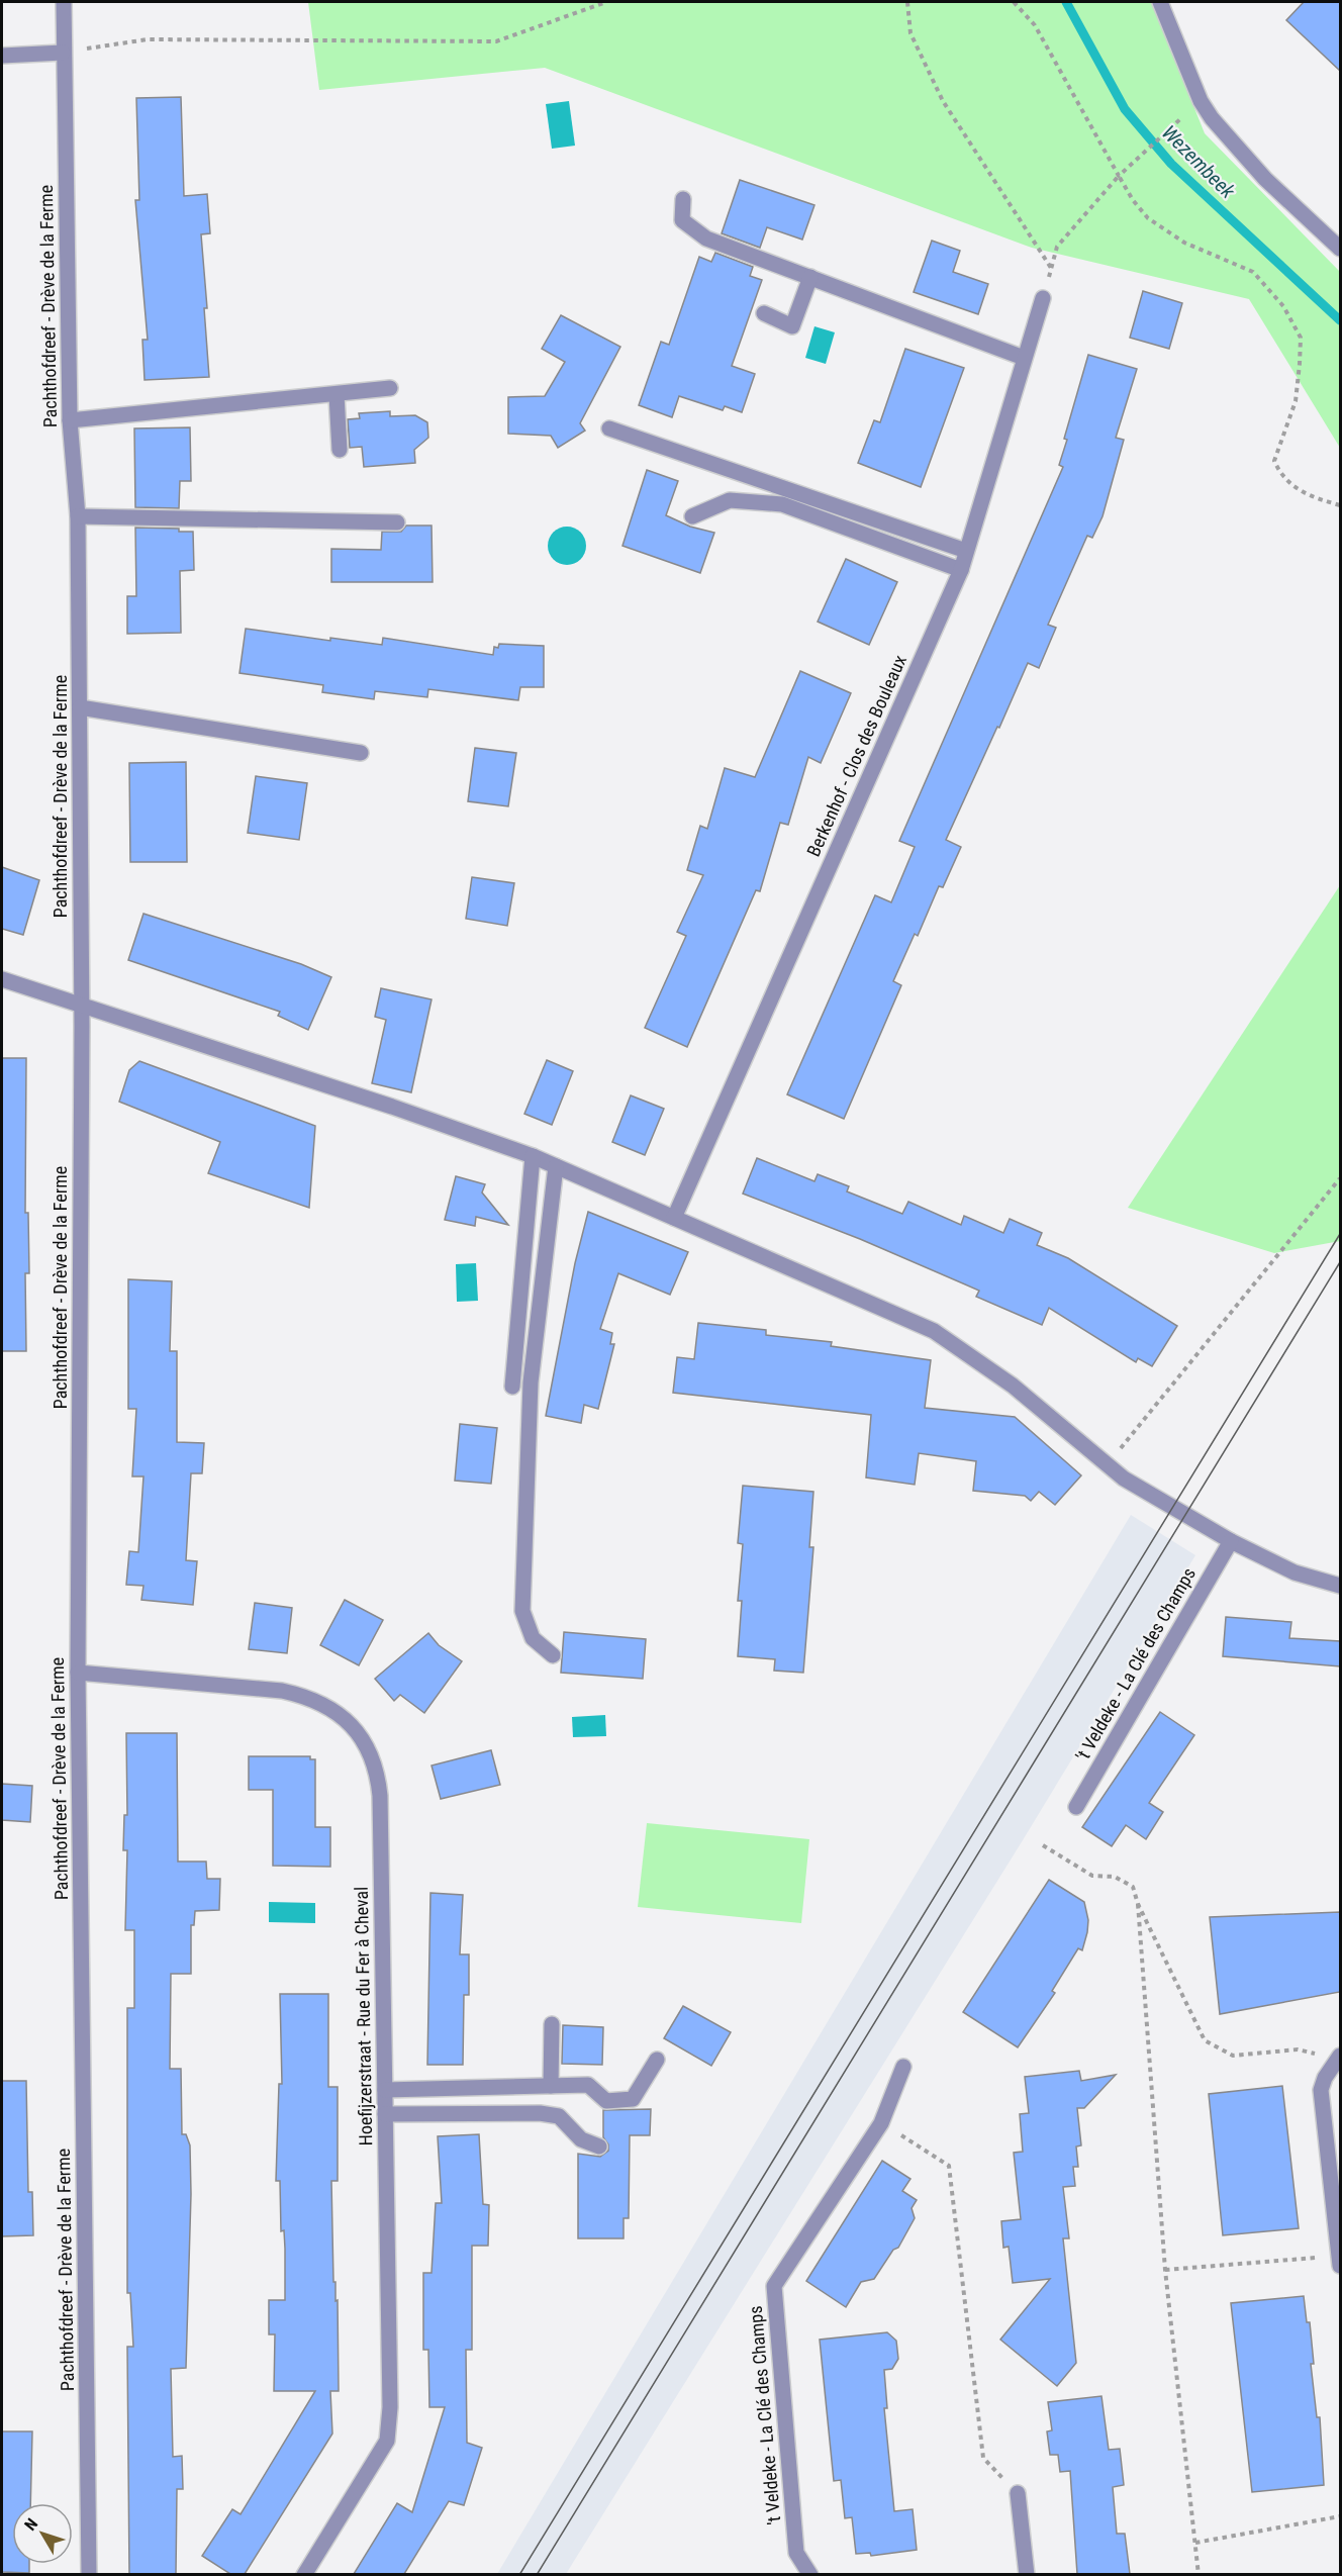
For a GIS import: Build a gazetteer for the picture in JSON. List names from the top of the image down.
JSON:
{
  "streets": {
    "street": [
      "Pachthofdreef - Drève de la Ferme",
      "Berkenhof - Clos des Bouleaux",
      "'t Veldeke - La Clé des Champs",
      "Hoefijzerstraat - Rue du Fer à Cheval"
    ]
  },
  "crossings": [
    ["Pachthofdreef - Drève de la Ferme", "Hoefijzerstraat - Rue du Fer à Cheval"]
  ],
  "water": ["Wezembeek"],
  "north": "top left"
}
